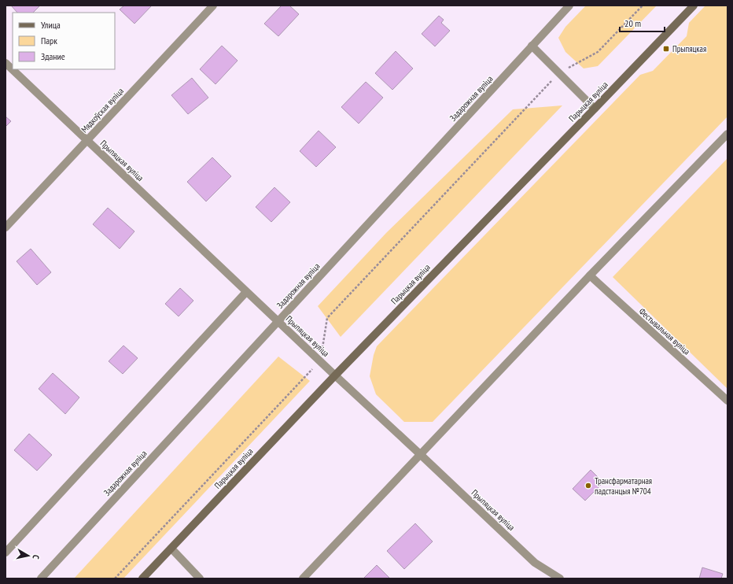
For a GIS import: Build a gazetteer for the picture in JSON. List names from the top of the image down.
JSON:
{
  "streets": {
    "main road": ["Парыцкая вуліца"],
    "street": [
      "Задарожная вуліца",
      "Мядкоўская вуліца",
      "Прыпяцкая вуліца",
      "Фестывальная вуліца"
    ]
  },
  "crossings": [
    ["Задарожная вуліца", "Прыпяцкая вуліца"],
    ["Парыцкая вуліца", "Прыпяцкая вуліца"],
    ["Мядкоўская вуліца", "Прыпяцкая вуліца"]
  ],
  "places": {
    "transit": ["Прыпяцкая"],
    "other": ["Трансфарматарная падстанцыя №704"]
  },
  "legend": ["Улица", "Парк", "Здание"],
  "scale_bar": "20 m",
  "north": "right"
}
